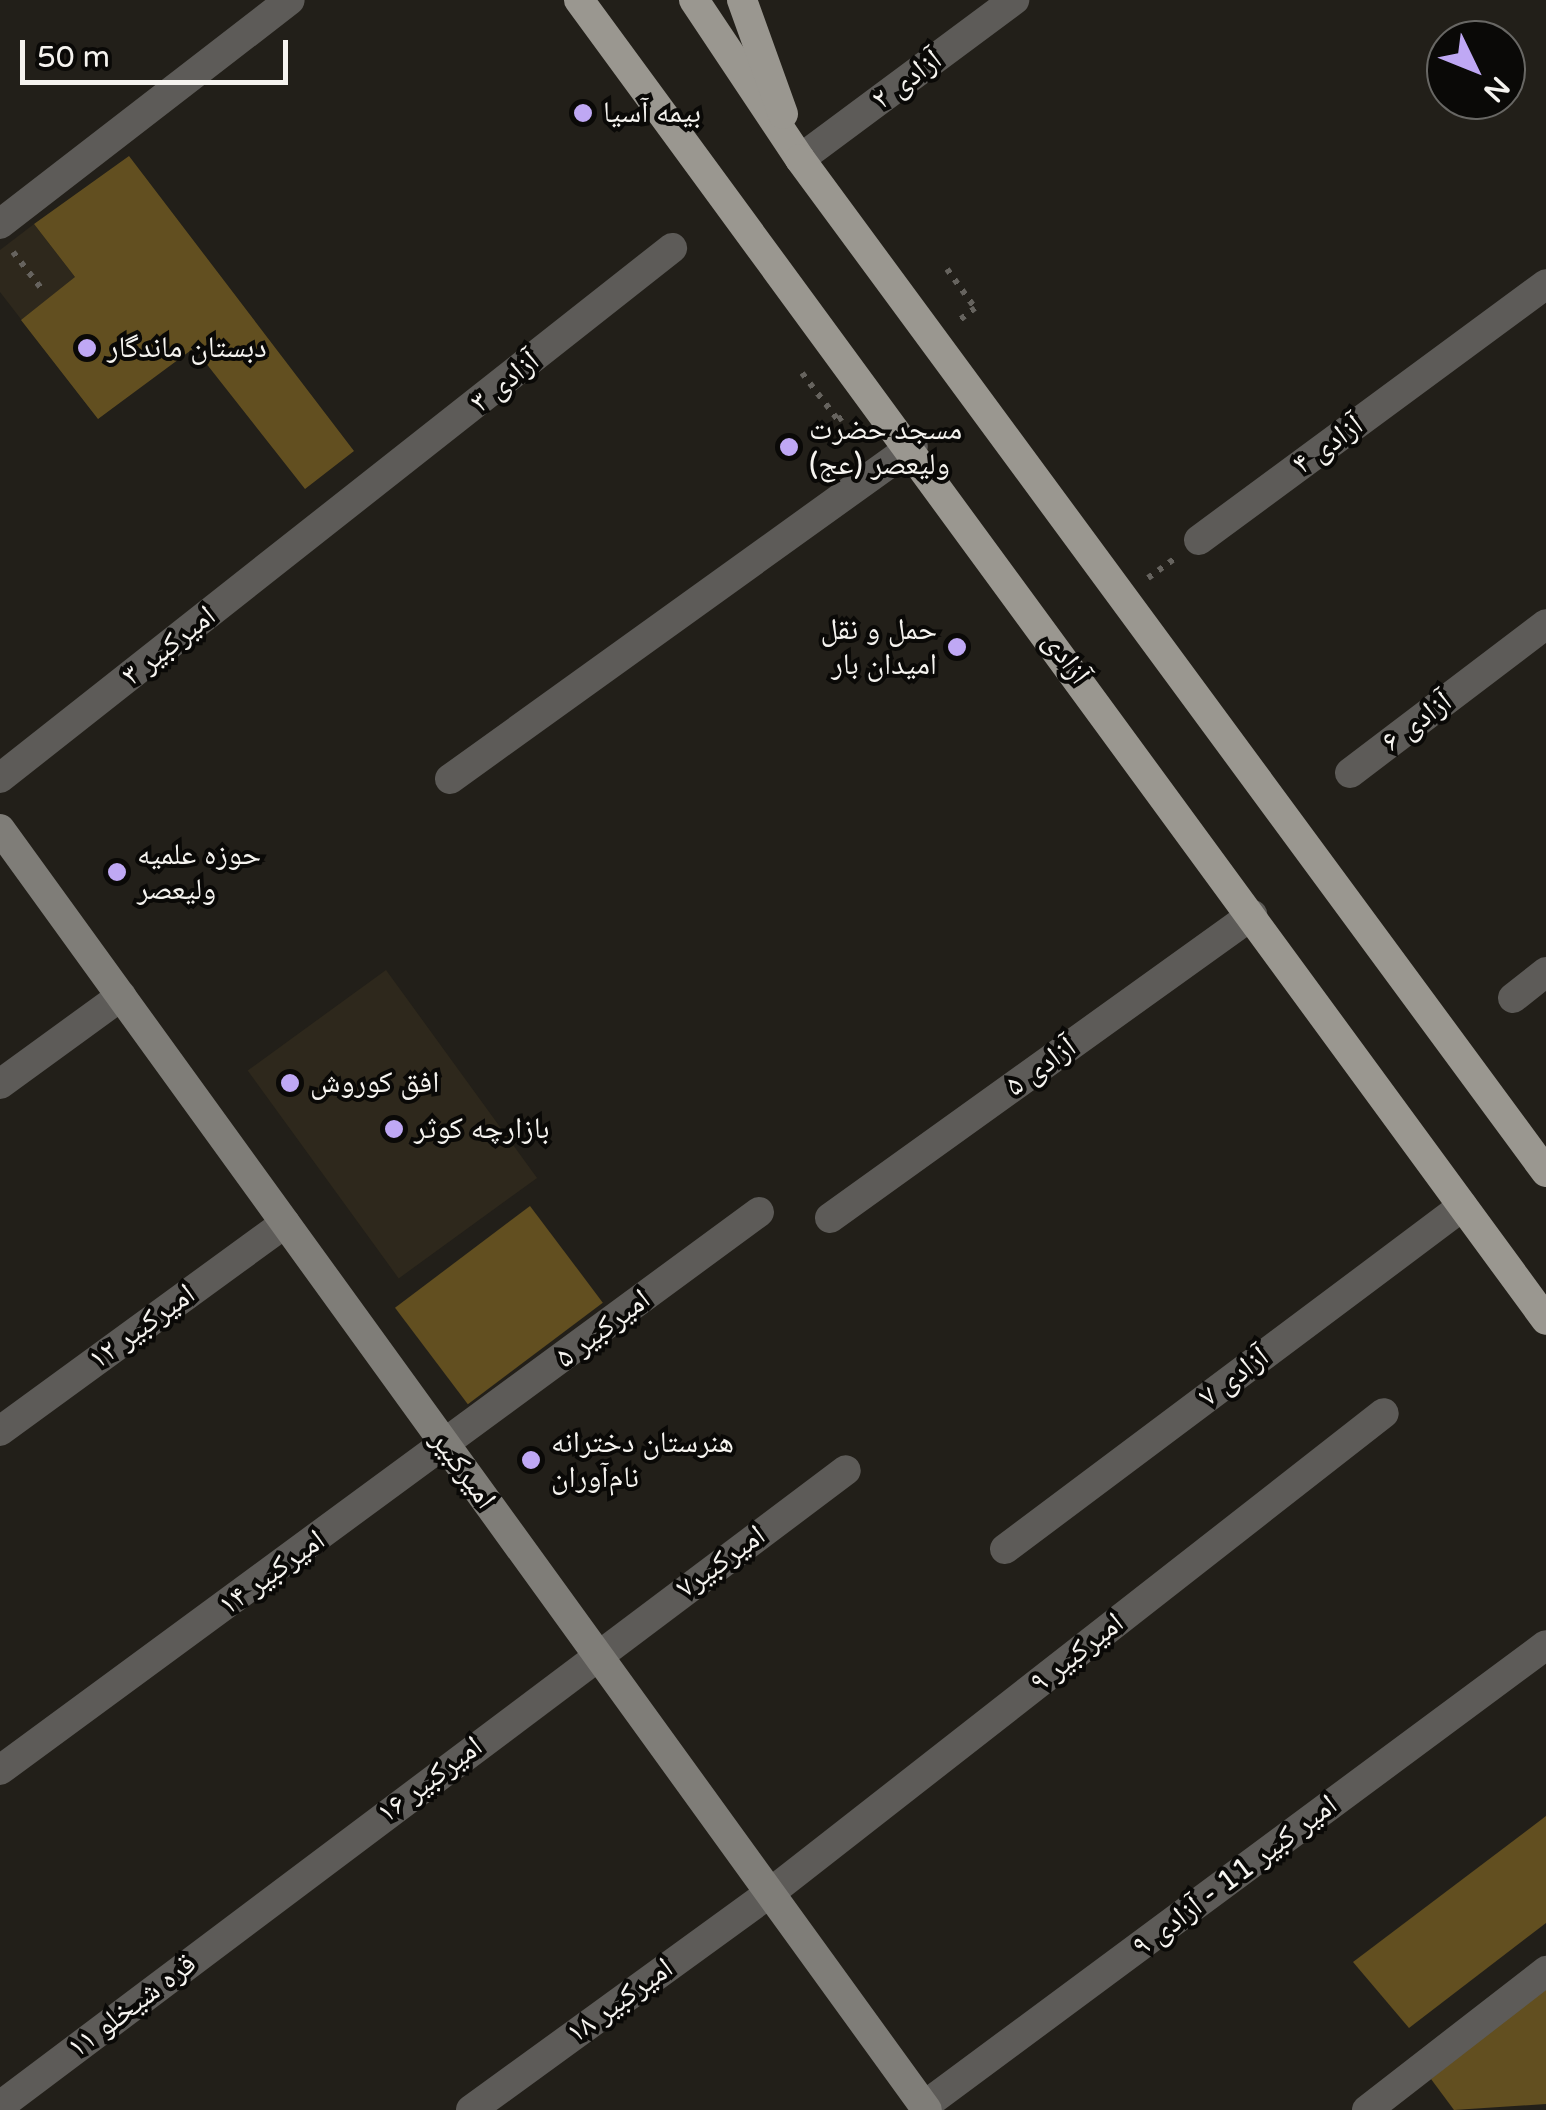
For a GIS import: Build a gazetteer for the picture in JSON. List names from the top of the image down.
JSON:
{
  "streets": {
    "main road": ["آزادی"],
    "street": [
      "۲ آزادی",
      "آزادی ۳",
      "۴ آزادی",
      "امیرکبیر ۳",
      "۶ آزادی",
      "آزادی ۵",
      "امیرکبیر ۱۲",
      "امیرکبیر ۵",
      "آزادی ۷",
      "امیرکبیر",
      "امیرکبیر۷",
      "امیرکبیر ۱۴",
      "امیرکبیر ۹",
      "امیرکبیر ۱۶",
      "امیر کبیر 11 - آزادی ۹",
      "امیرکبیر ۱۸",
      "قره شیخلو ۱۱"
    ]
  },
  "crossings": [
    ["آزادی ۳", "امیرکبیر ۳"],
    ["آزادی", "آزادی ۵"],
    ["آزادی", "آزادی ۷"],
    ["امیرکبیر ۱۲", "امیرکبیر"],
    ["امیرکبیر ۵", "امیرکبیر"],
    ["امیرکبیر ۵", "امیرکبیر ۱۴"],
    ["امیرکبیر", "امیرکبیر۷"],
    ["امیرکبیر", "امیرکبیر ۱۴"],
    ["امیرکبیر", "امیرکبیر ۹"],
    ["امیرکبیر", "امیرکبیر ۱۶"],
    ["امیرکبیر", "امیر کبیر 11 - آزادی ۹"],
    ["امیرکبیر", "امیرکبیر ۱۸"],
    ["امیرکبیر۷", "امیرکبیر ۱۶"],
    ["امیرکبیر ۹", "امیرکبیر ۱۸"],
    ["امیرکبیر ۱۶", "قره شیخلو ۱۱"]
  ],
  "places": [
    "بیمه آسیا",
    "دبستان ماندگار",
    "مسجد حضرت ولیعصر (عج)",
    "حمل و نقل امیدان بار",
    "حوزه علمیه ولیعصر",
    "افق کوروش",
    "بازارچه کوثر",
    "هنرستان دخترانه نام‌آوران"
  ],
  "scale_bar": "50 m",
  "north": "bottom right"
}
